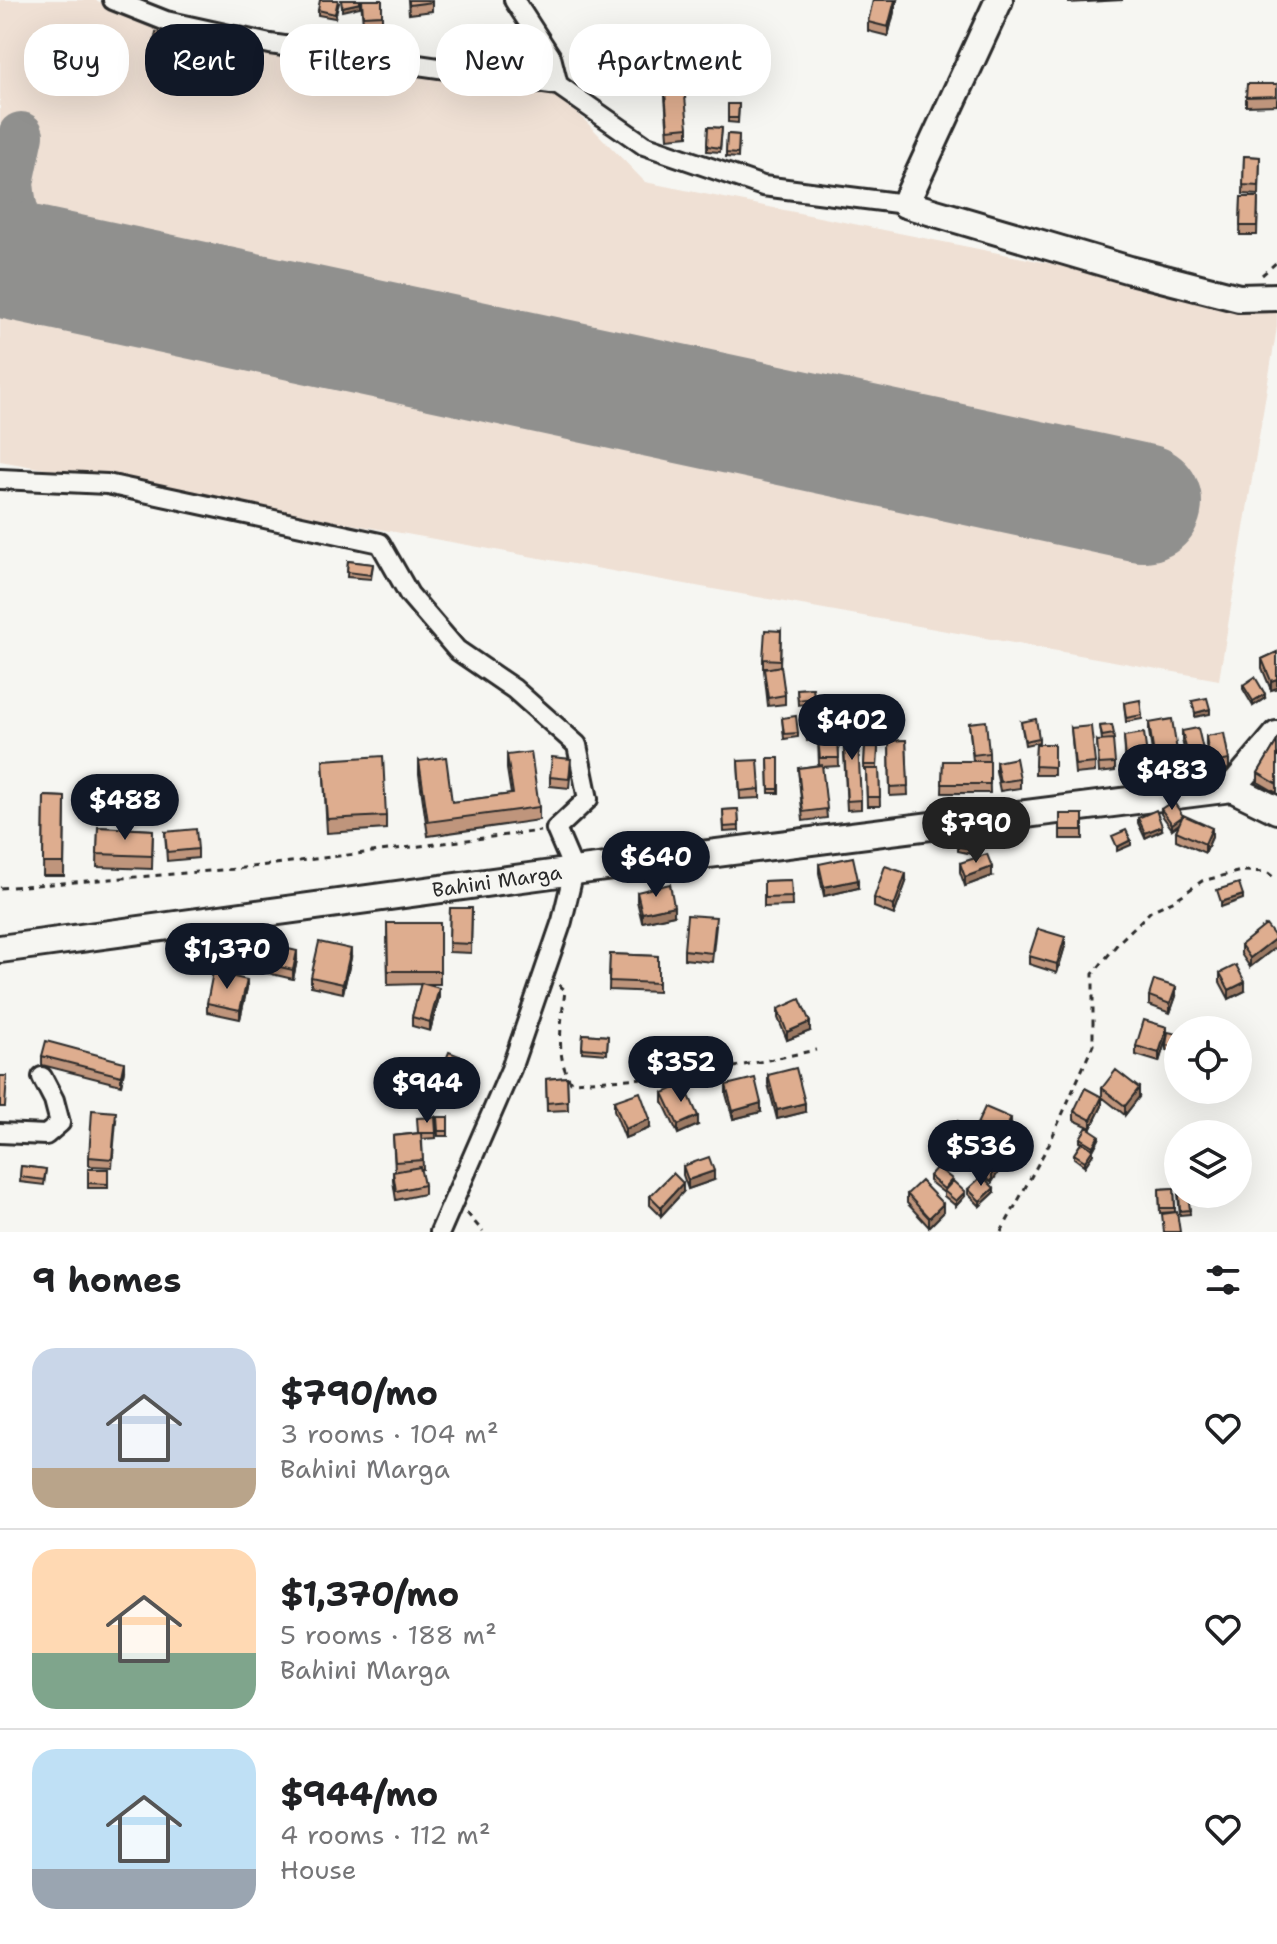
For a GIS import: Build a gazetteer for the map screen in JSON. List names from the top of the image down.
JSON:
{
  "streets": {
    "street": ["Bahini Marga"]
  },
  "page": {
    "chip": [
      "Buy",
      "Rent",
      "Filters",
      "New",
      "Apartment"
    ],
    "price": [
      "$402",
      "$483",
      "$488",
      "$790",
      "$640",
      "$1,370",
      "$352",
      "$944",
      "$536"
    ],
    "heading": "9 homes",
    "list": [
      {
        "name": "$790/mo",
        "note": "3 rooms · 104 m² · Bahini Marga"
      },
      {
        "name": "$1,370/mo",
        "note": "5 rooms · 188 m² · Bahini Marga"
      },
      {
        "name": "$944/mo",
        "note": "4 rooms · 112 m² · House"
      }
    ]
  }
}
